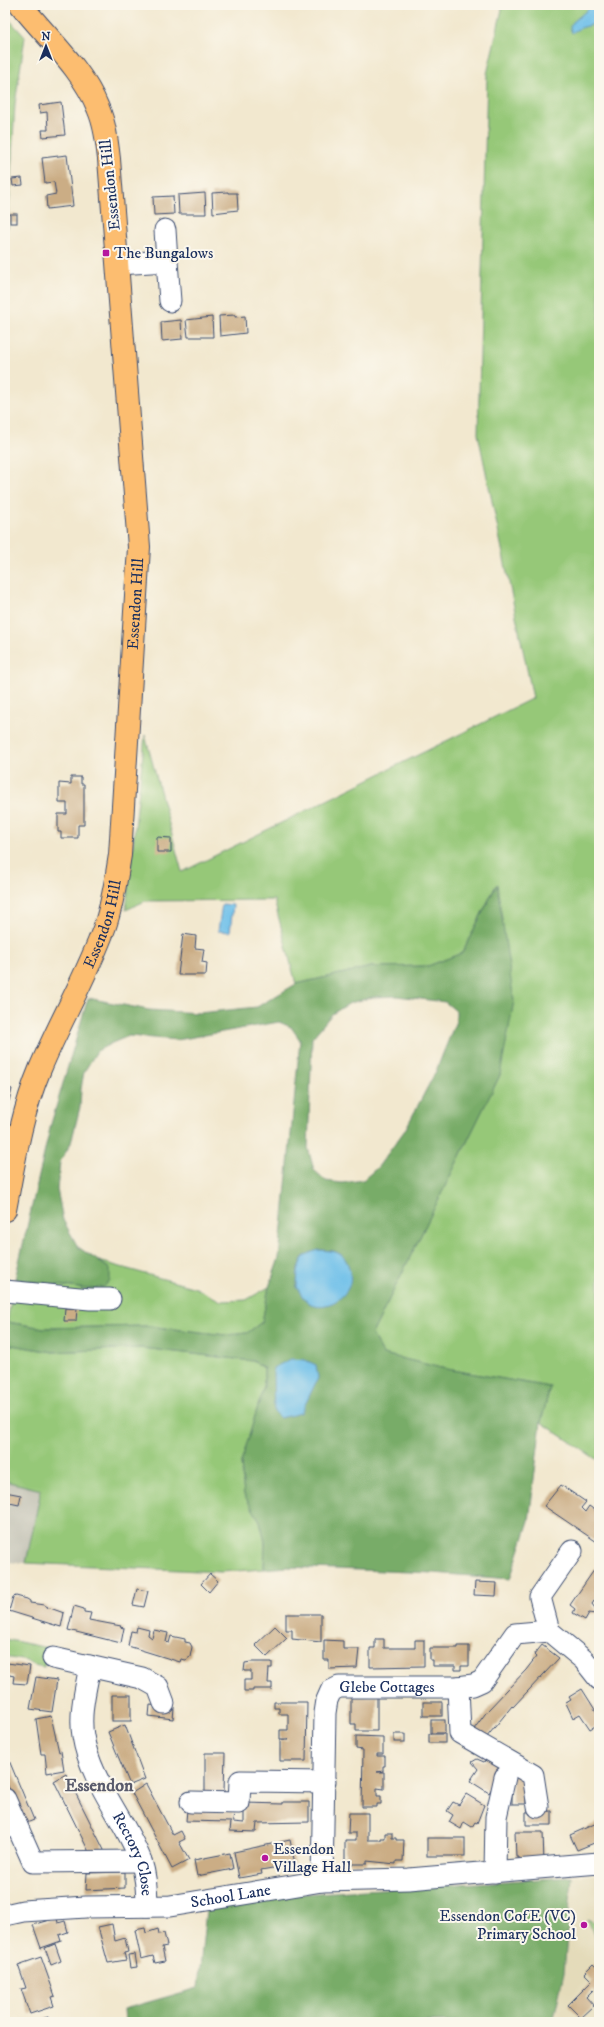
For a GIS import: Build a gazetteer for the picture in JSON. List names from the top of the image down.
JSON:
{
  "streets": {
    "main road": ["Essendon Hill"],
    "street": ["Glebe Cottages", "Rectory Close", "School Lane"]
  },
  "crossings": [
    ["Glebe Cottages", "School Lane"],
    ["Rectory Close", "School Lane"]
  ],
  "districts": ["Essendon"],
  "places": {
    "transit": ["The Bungalows"],
    "other": ["Essendon Village Hall", "Essendon CofE (VC) Primary School"]
  },
  "north": "top"
}
